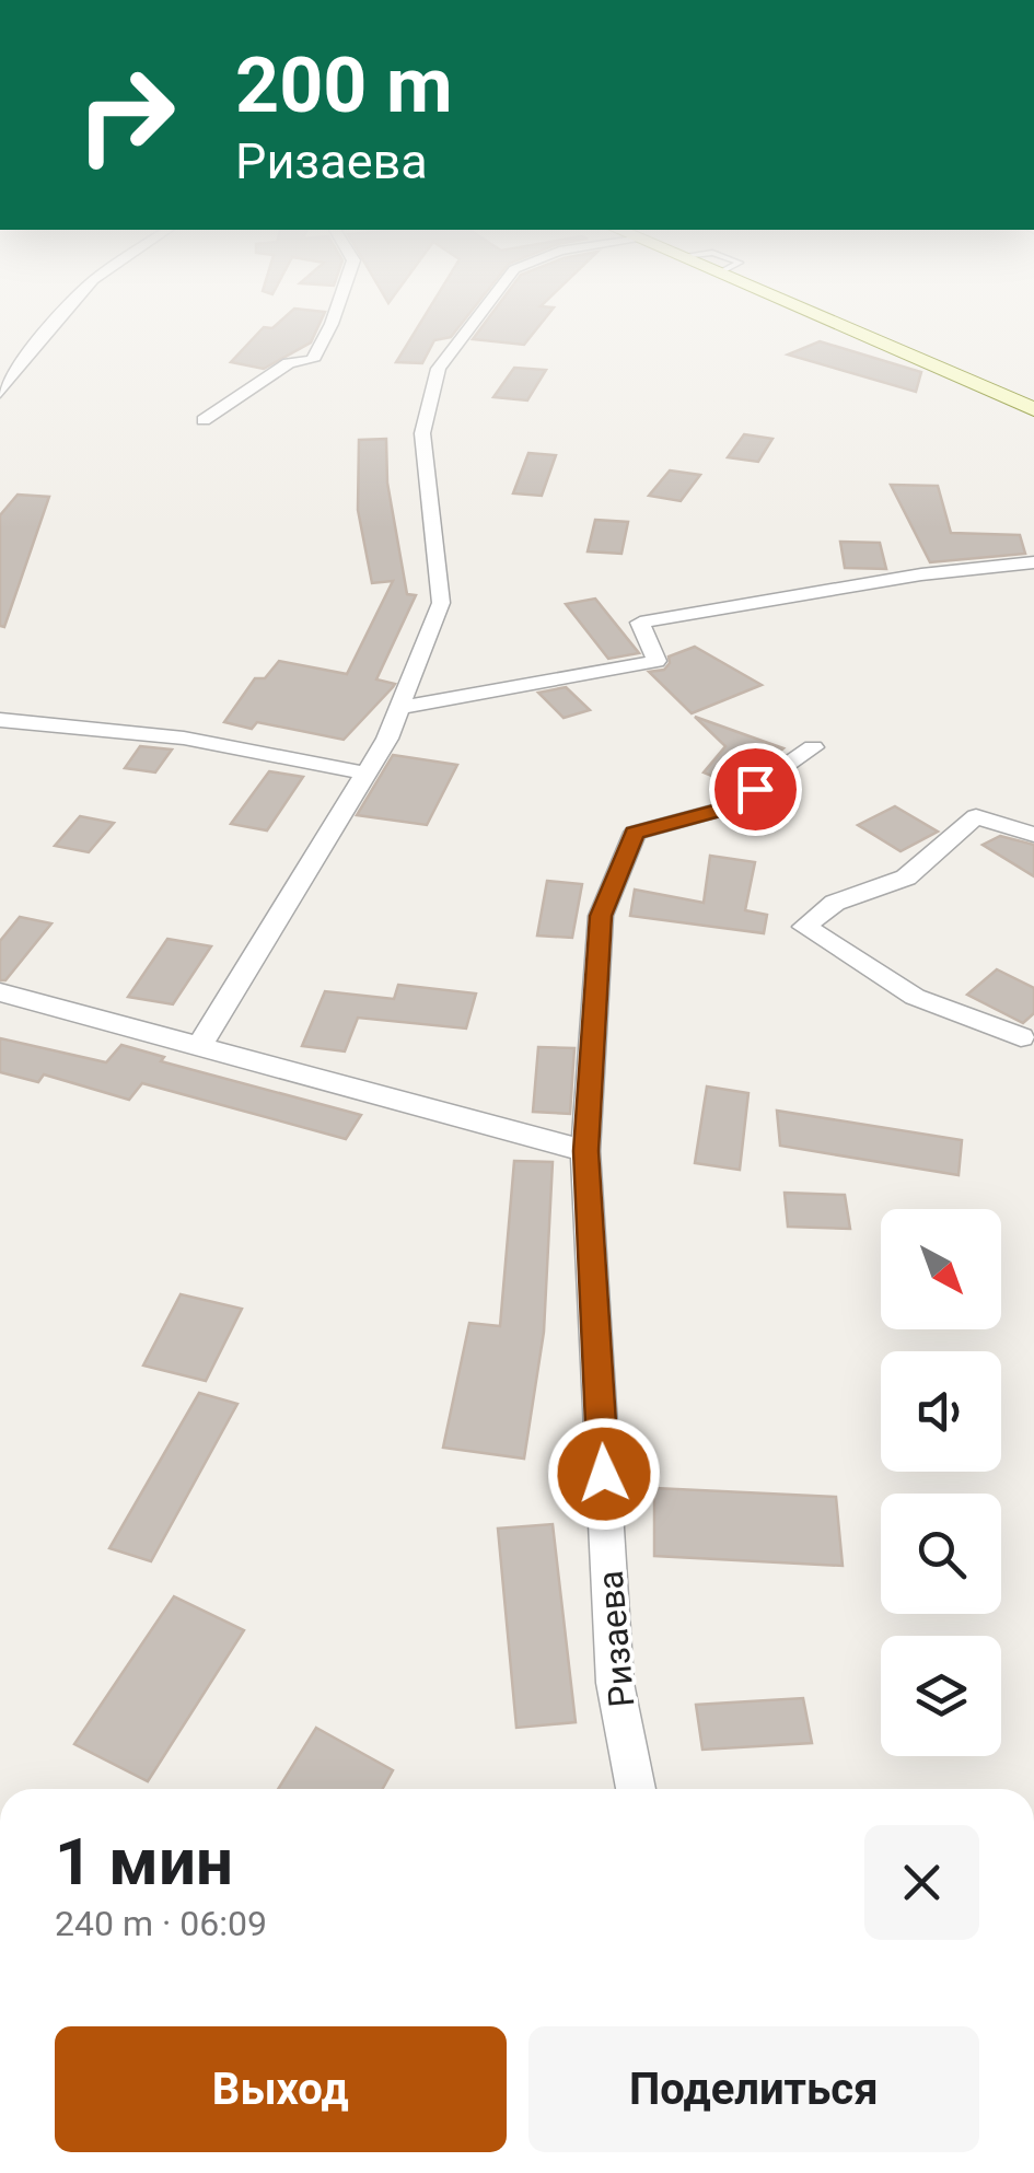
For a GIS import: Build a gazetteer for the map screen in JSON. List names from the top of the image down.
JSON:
{
  "streets": {
    "street": ["Ризаева"]
  },
  "north": "bottom right",
  "page": {
    "turn": ["200 m", "Ризаева"],
    "heading": ["1 мин", "240 m · 06:09"],
    "buttons": ["Выход", "Поделиться"]
  }
}
